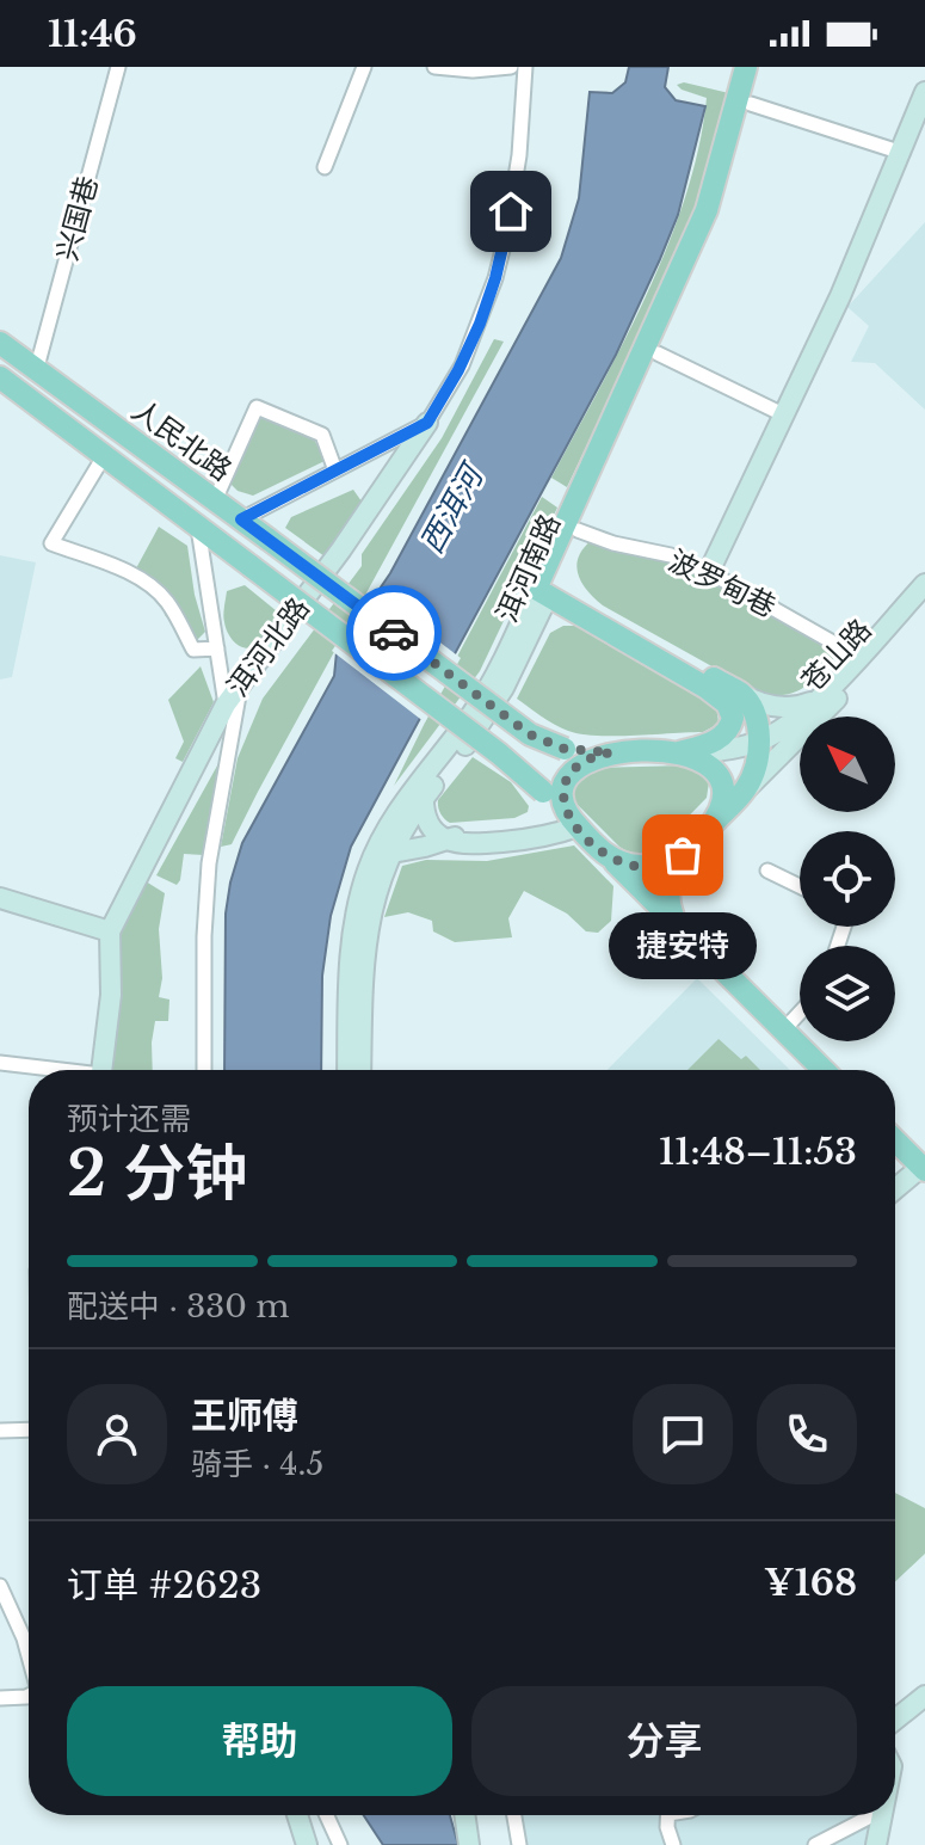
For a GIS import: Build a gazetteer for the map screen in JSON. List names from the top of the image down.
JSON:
{
  "streets": {
    "main road": [
      "人民北路",
      "洱河南路",
      "洱河北路",
      "苍山路"
    ],
    "street": ["兴国巷", "波罗甸巷"]
  },
  "crossings": [
    ["兴国巷", "人民北路"],
    ["人民北路", "苍山路"],
    ["洱河南路", "波罗甸巷"],
    ["波罗甸巷", "苍山路"]
  ],
  "water": ["西洱河"],
  "places": ["捷安特"],
  "north": "top left",
  "page": {
    "status": "11:46",
    "bubble": "捷安特",
    "heading": ["2 分钟", "预计还需", "11:48–11:53"],
    "panel": [
      "王师傅",
      "骑手 · 4.5",
      "订单 #2623",
      "¥168"
    ],
    "bar": "配送中 · 330 m",
    "buttons": ["帮助", "分享"]
  }
}
